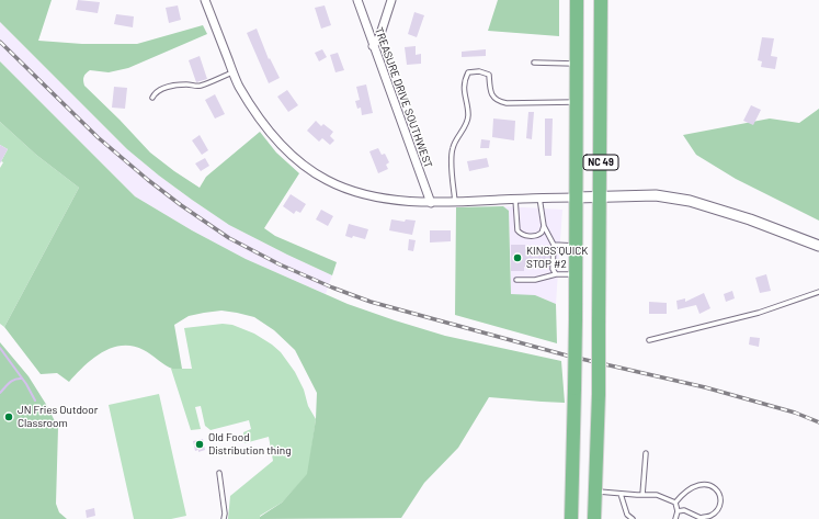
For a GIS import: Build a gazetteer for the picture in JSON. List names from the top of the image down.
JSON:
{
  "streets": {
    "highway": ["NC 49"],
    "street": ["TREASURE DRIVE SOUTHWEST"]
  },
  "places": ["KINGS QUICK STOP #2", "JN Fries Outdoor Classroom", "Old Food Distribution thing"]
}
